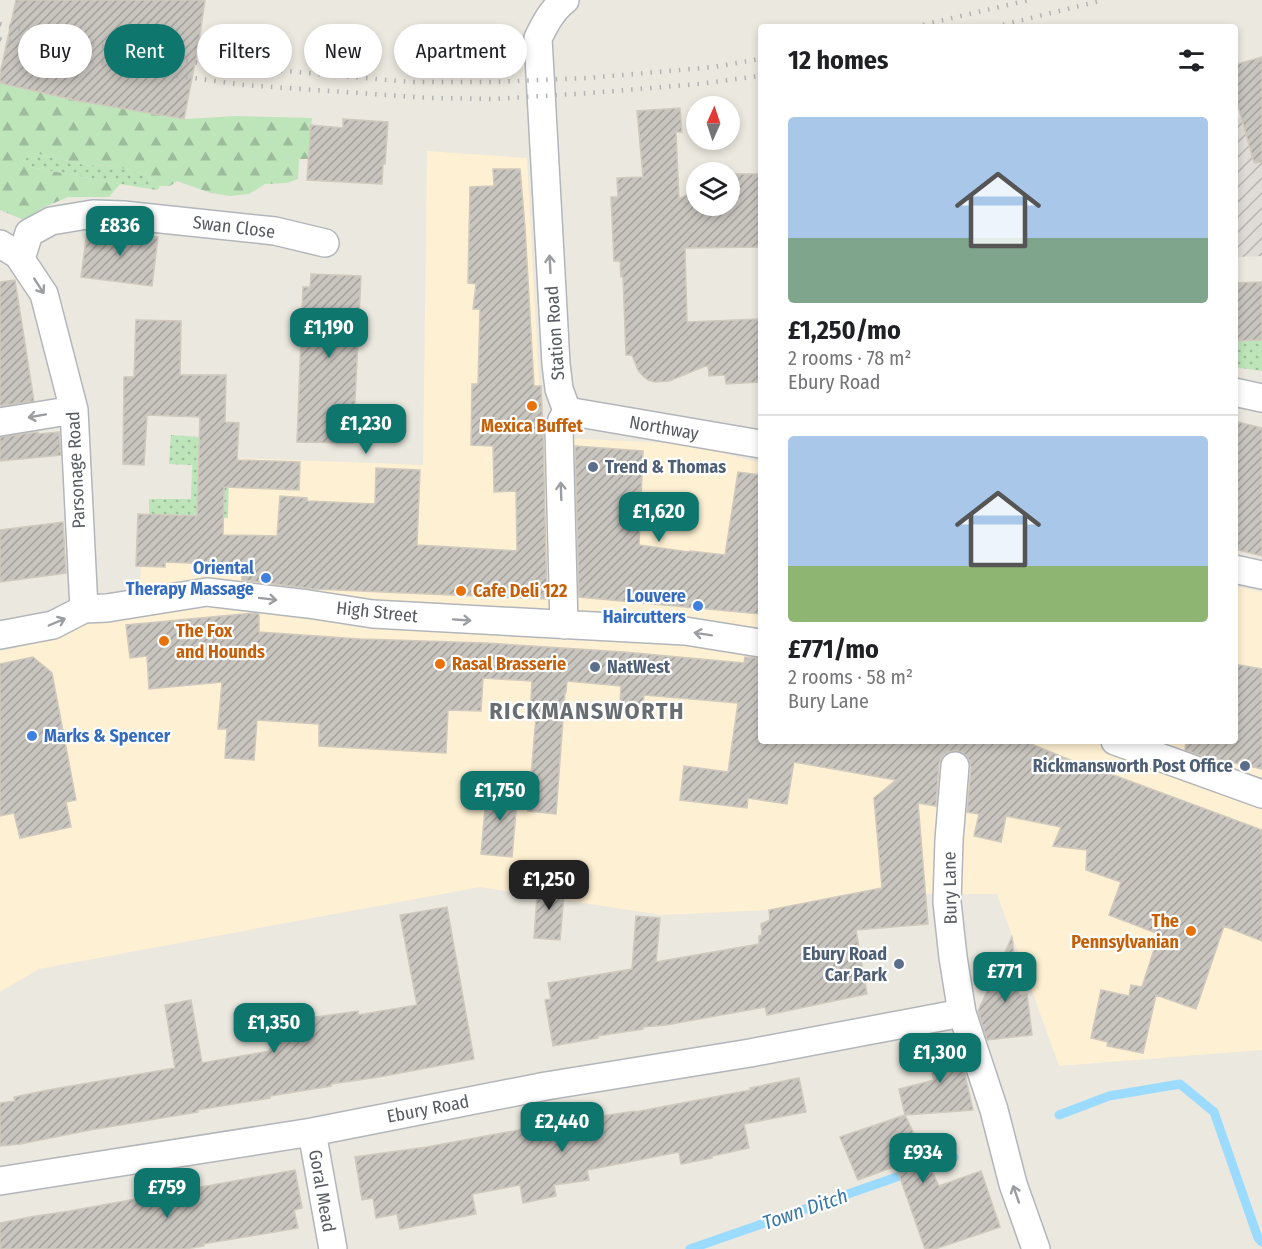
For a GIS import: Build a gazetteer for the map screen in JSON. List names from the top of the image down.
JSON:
{
  "streets": {
    "street": [
      "Swan Close",
      "Station Road",
      "Northway",
      "Parsonage Road",
      "High Street",
      "Bury Lane",
      "Ebury Road",
      "Goral Mead"
    ]
  },
  "crossings": [
    ["Swan Close", "Parsonage Road"],
    ["Station Road", "Northway"],
    ["Parsonage Road", "High Street"],
    ["Bury Lane", "Ebury Road"],
    ["Ebury Road", "Goral Mead"]
  ],
  "one_way": ["Station Road", "Parsonage Road", "Bury Lane"],
  "districts": ["RICKMANSWORTH"],
  "water": ["Town Ditch"],
  "places": [
    "Mexica Buffet",
    "Trend & Thomas",
    "Oriental Therapy Massage",
    "Cafe Deli 122",
    "Louvere Haircutters",
    "The Fox and Hounds",
    "Rasal Brasserie",
    "NatWest",
    "Marks & Spencer",
    "Rickmansworth Post Office",
    "The Pennsylvanian",
    "Ebury Road Car Park"
  ],
  "north": "top",
  "page": {
    "chip": [
      "Buy",
      "Rent",
      "Filters",
      "New",
      "Apartment"
    ],
    "heading": "12 homes",
    "list": [
      {
        "name": "£1,250/mo",
        "note": "2 rooms · 78 m² · Ebury Road"
      },
      {
        "name": "£771/mo",
        "note": "2 rooms · 58 m² · Bury Lane"
      }
    ],
    "price": [
      "£836",
      "£1,190",
      "£1,230",
      "£1,620",
      "£1,750",
      "£1,250",
      "£771",
      "£1,350",
      "£1,300",
      "£2,440",
      "£934",
      "£759"
    ]
  }
}
